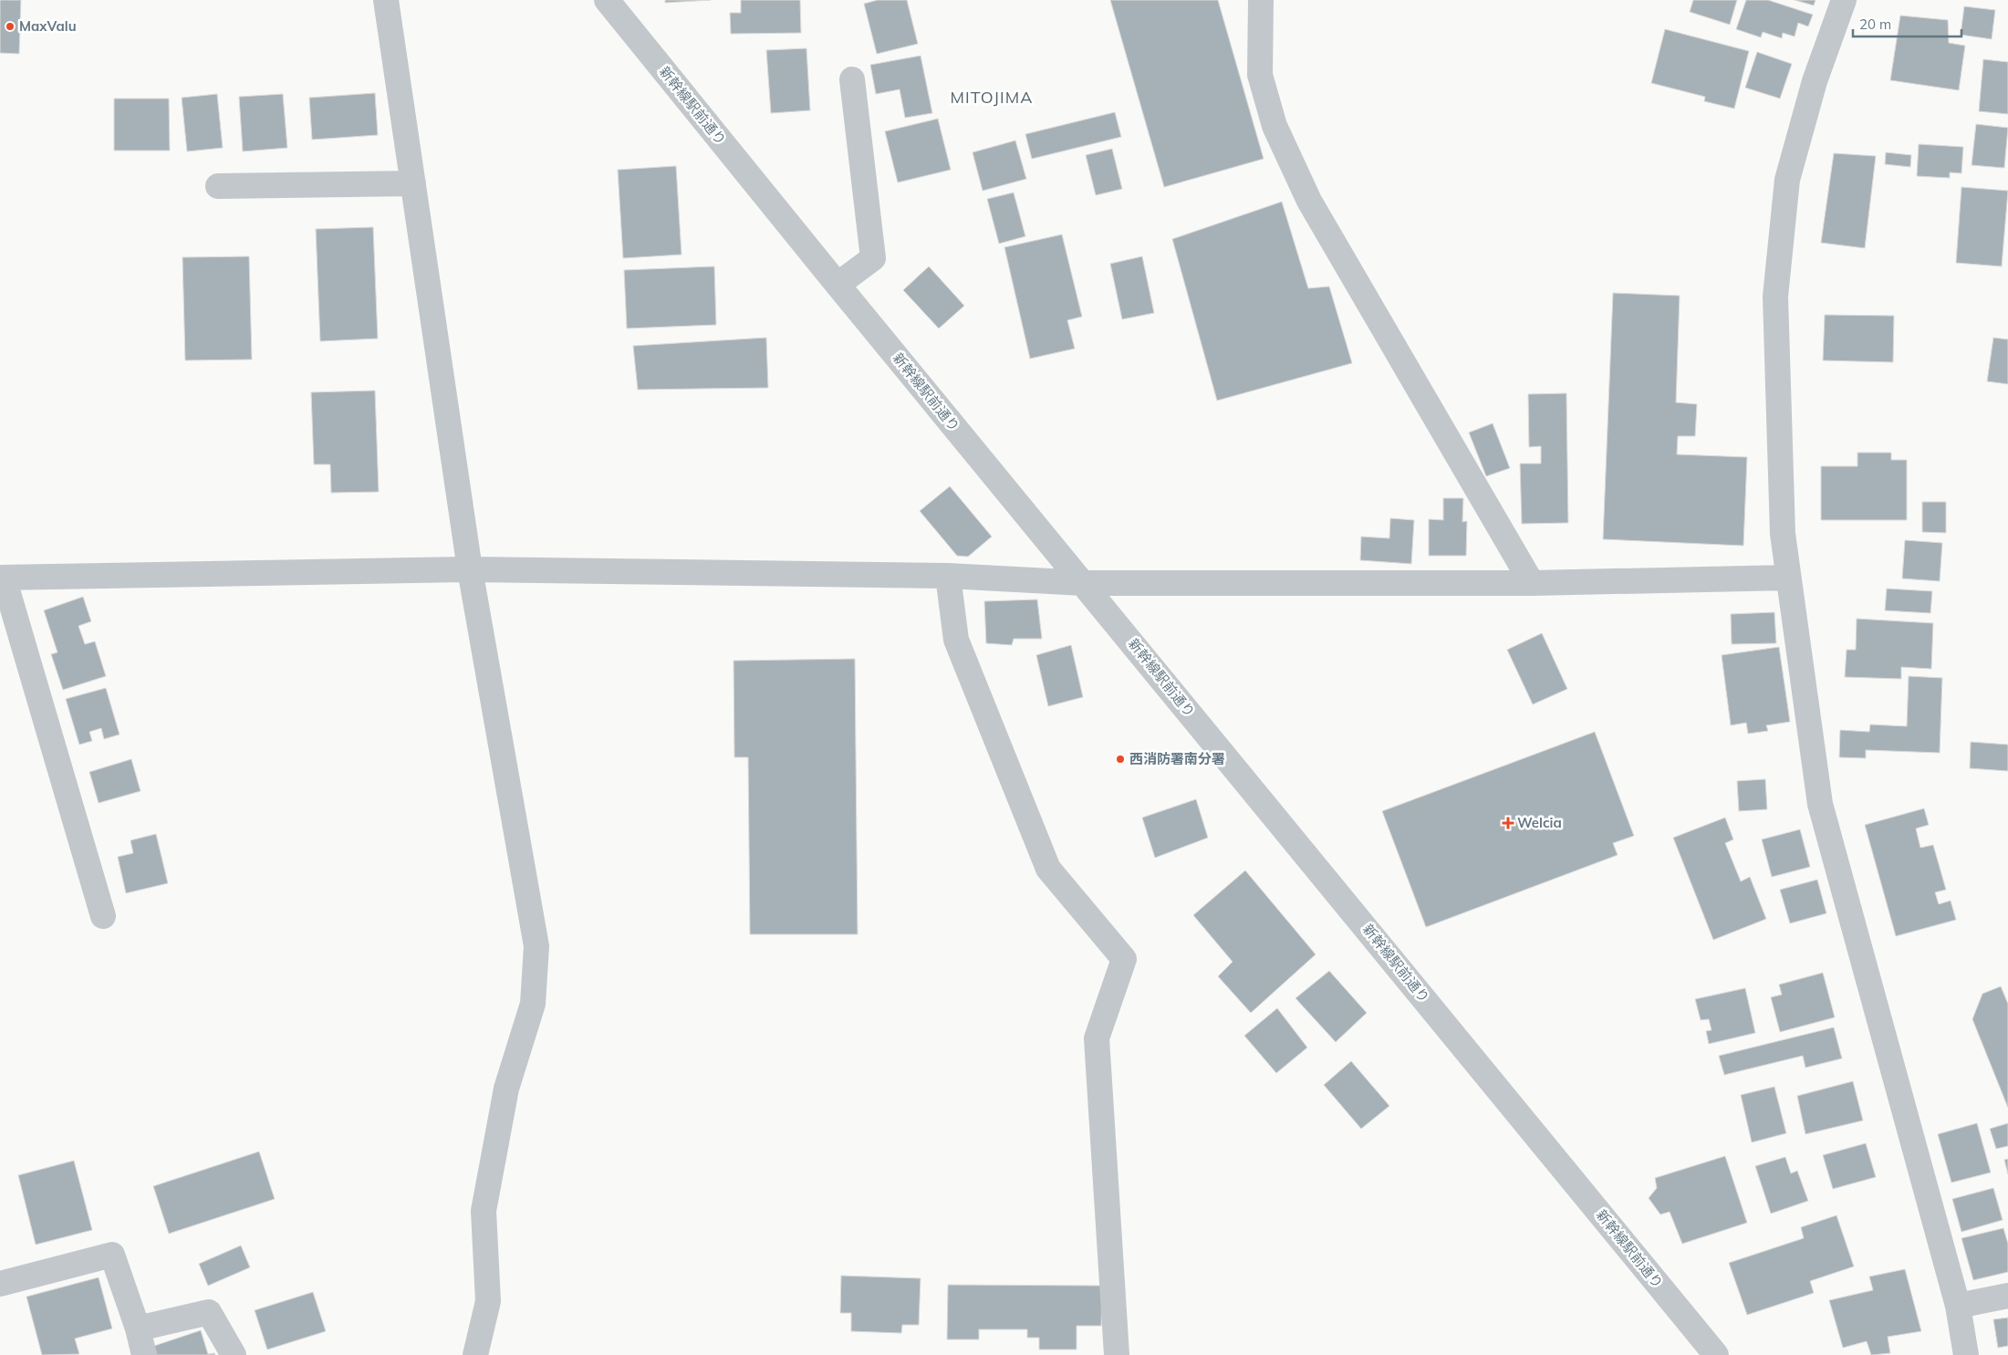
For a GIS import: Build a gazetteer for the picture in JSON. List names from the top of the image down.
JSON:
{
  "streets": {
    "street": ["新幹線駅前通り"]
  },
  "districts": ["MITOJIMA"],
  "places": {
    "other": ["MaxValu", "西消防署南分署"],
    "health": ["Welcia"]
  },
  "scale_bar": "20 m"
}
